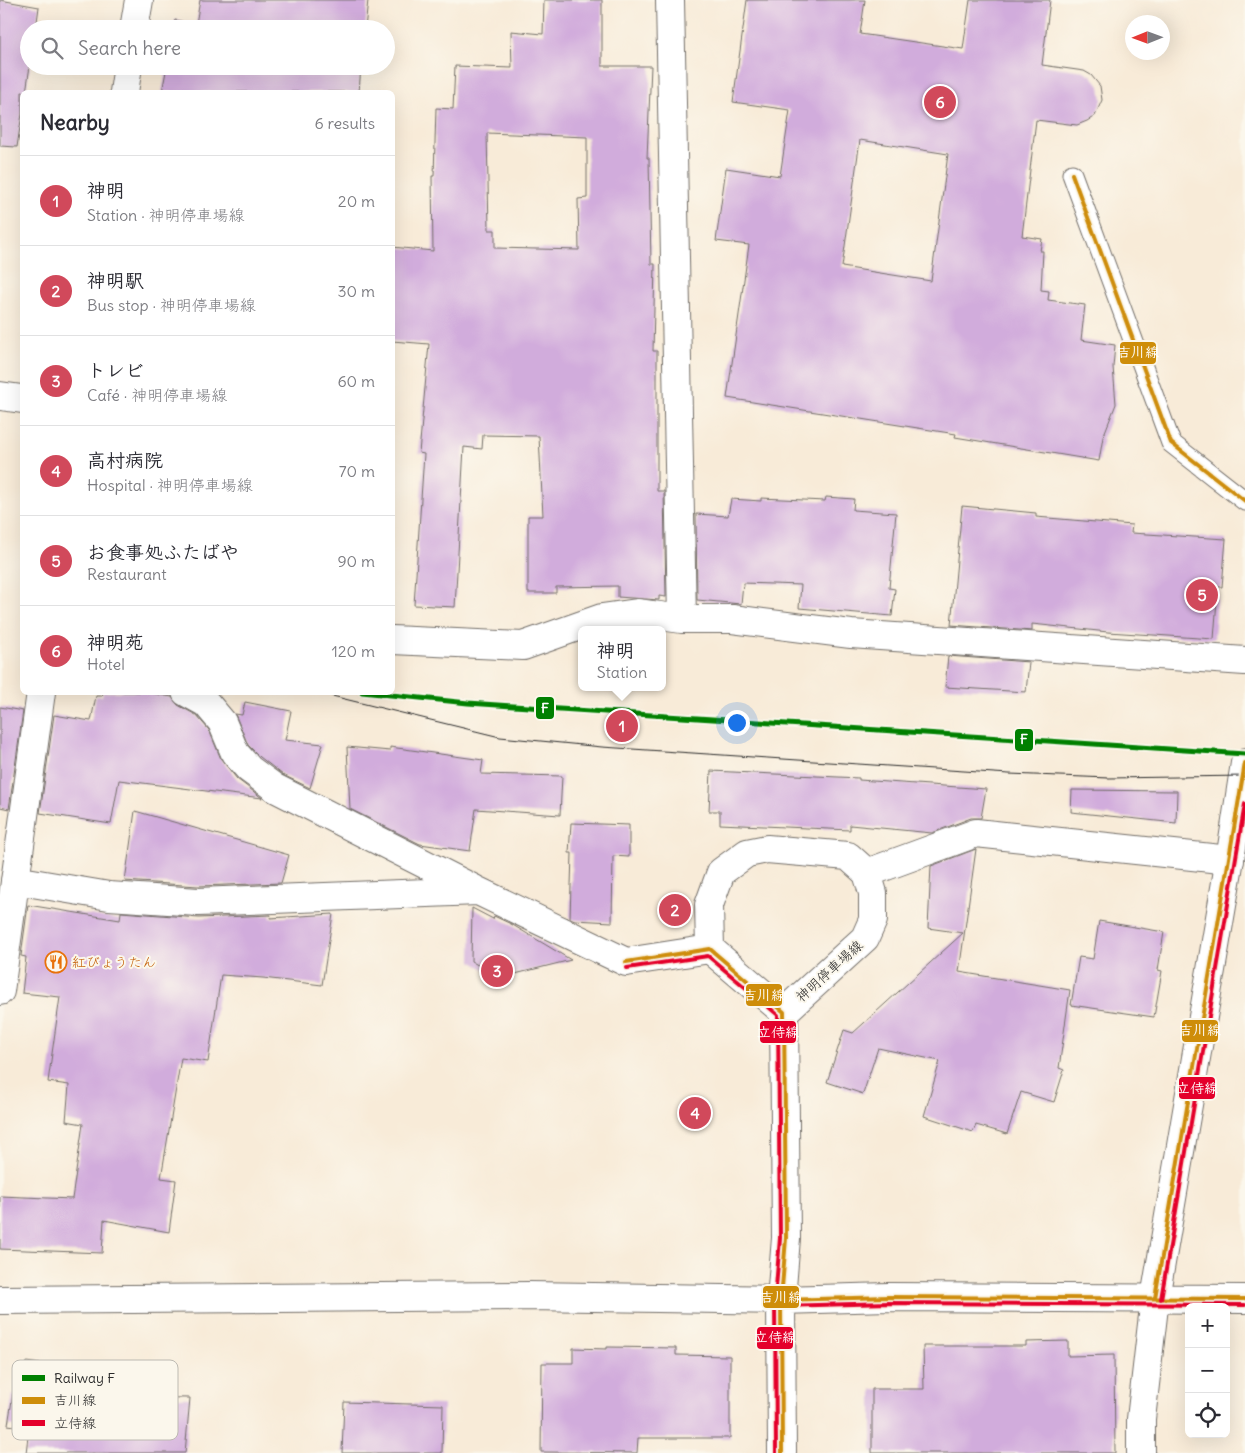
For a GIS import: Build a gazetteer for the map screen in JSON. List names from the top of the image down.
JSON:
{
  "streets": {
    "street": ["神明停車場線"]
  },
  "places": {
    "restaurant": ["紅びょうたん"]
  },
  "lines": ["transit line 吉川線", "rail line F", "transit line 立侍線"],
  "legend": ["Railway F", "吉川線", "立侍線"],
  "north": "left",
  "page": {
    "search": "Search here",
    "pins": [
      "6",
      "5",
      "1",
      "2",
      "3",
      "4"
    ],
    "heading": ["Nearby", "6 results"],
    "list": [
      {
        "mark": "1",
        "name": "神明",
        "note": "Station · 神明停車場線",
        "value": "20 m"
      },
      {
        "mark": "2",
        "name": "神明駅",
        "note": "Bus stop · 神明停車場線",
        "value": "30 m"
      },
      {
        "mark": "3",
        "name": "トレビ",
        "note": "Café · 神明停車場線",
        "value": "60 m"
      },
      {
        "mark": "4",
        "name": "高村病院",
        "note": "Hospital · 神明停車場線",
        "value": "70 m"
      },
      {
        "mark": "5",
        "name": "お食事処ふたばや",
        "note": "Restaurant",
        "value": "90 m"
      },
      {
        "mark": "6",
        "name": "神明苑",
        "note": "Hotel",
        "value": "120 m"
      }
    ],
    "popup": ["神明", "Station"],
    "map_buttons": ["+", "−"]
  }
}
